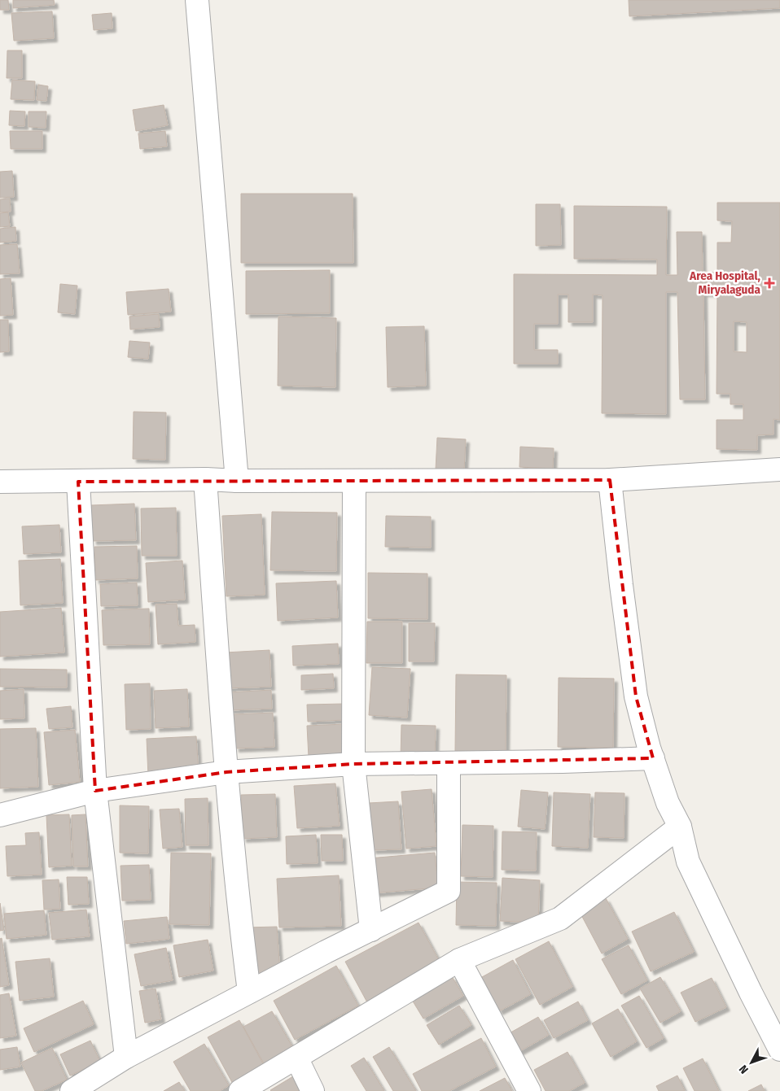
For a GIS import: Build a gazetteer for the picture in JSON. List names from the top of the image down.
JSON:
{
  "places": {
    "health": ["Area Hospital, Miryalaguda"]
  },
  "north": "bottom left"
}
